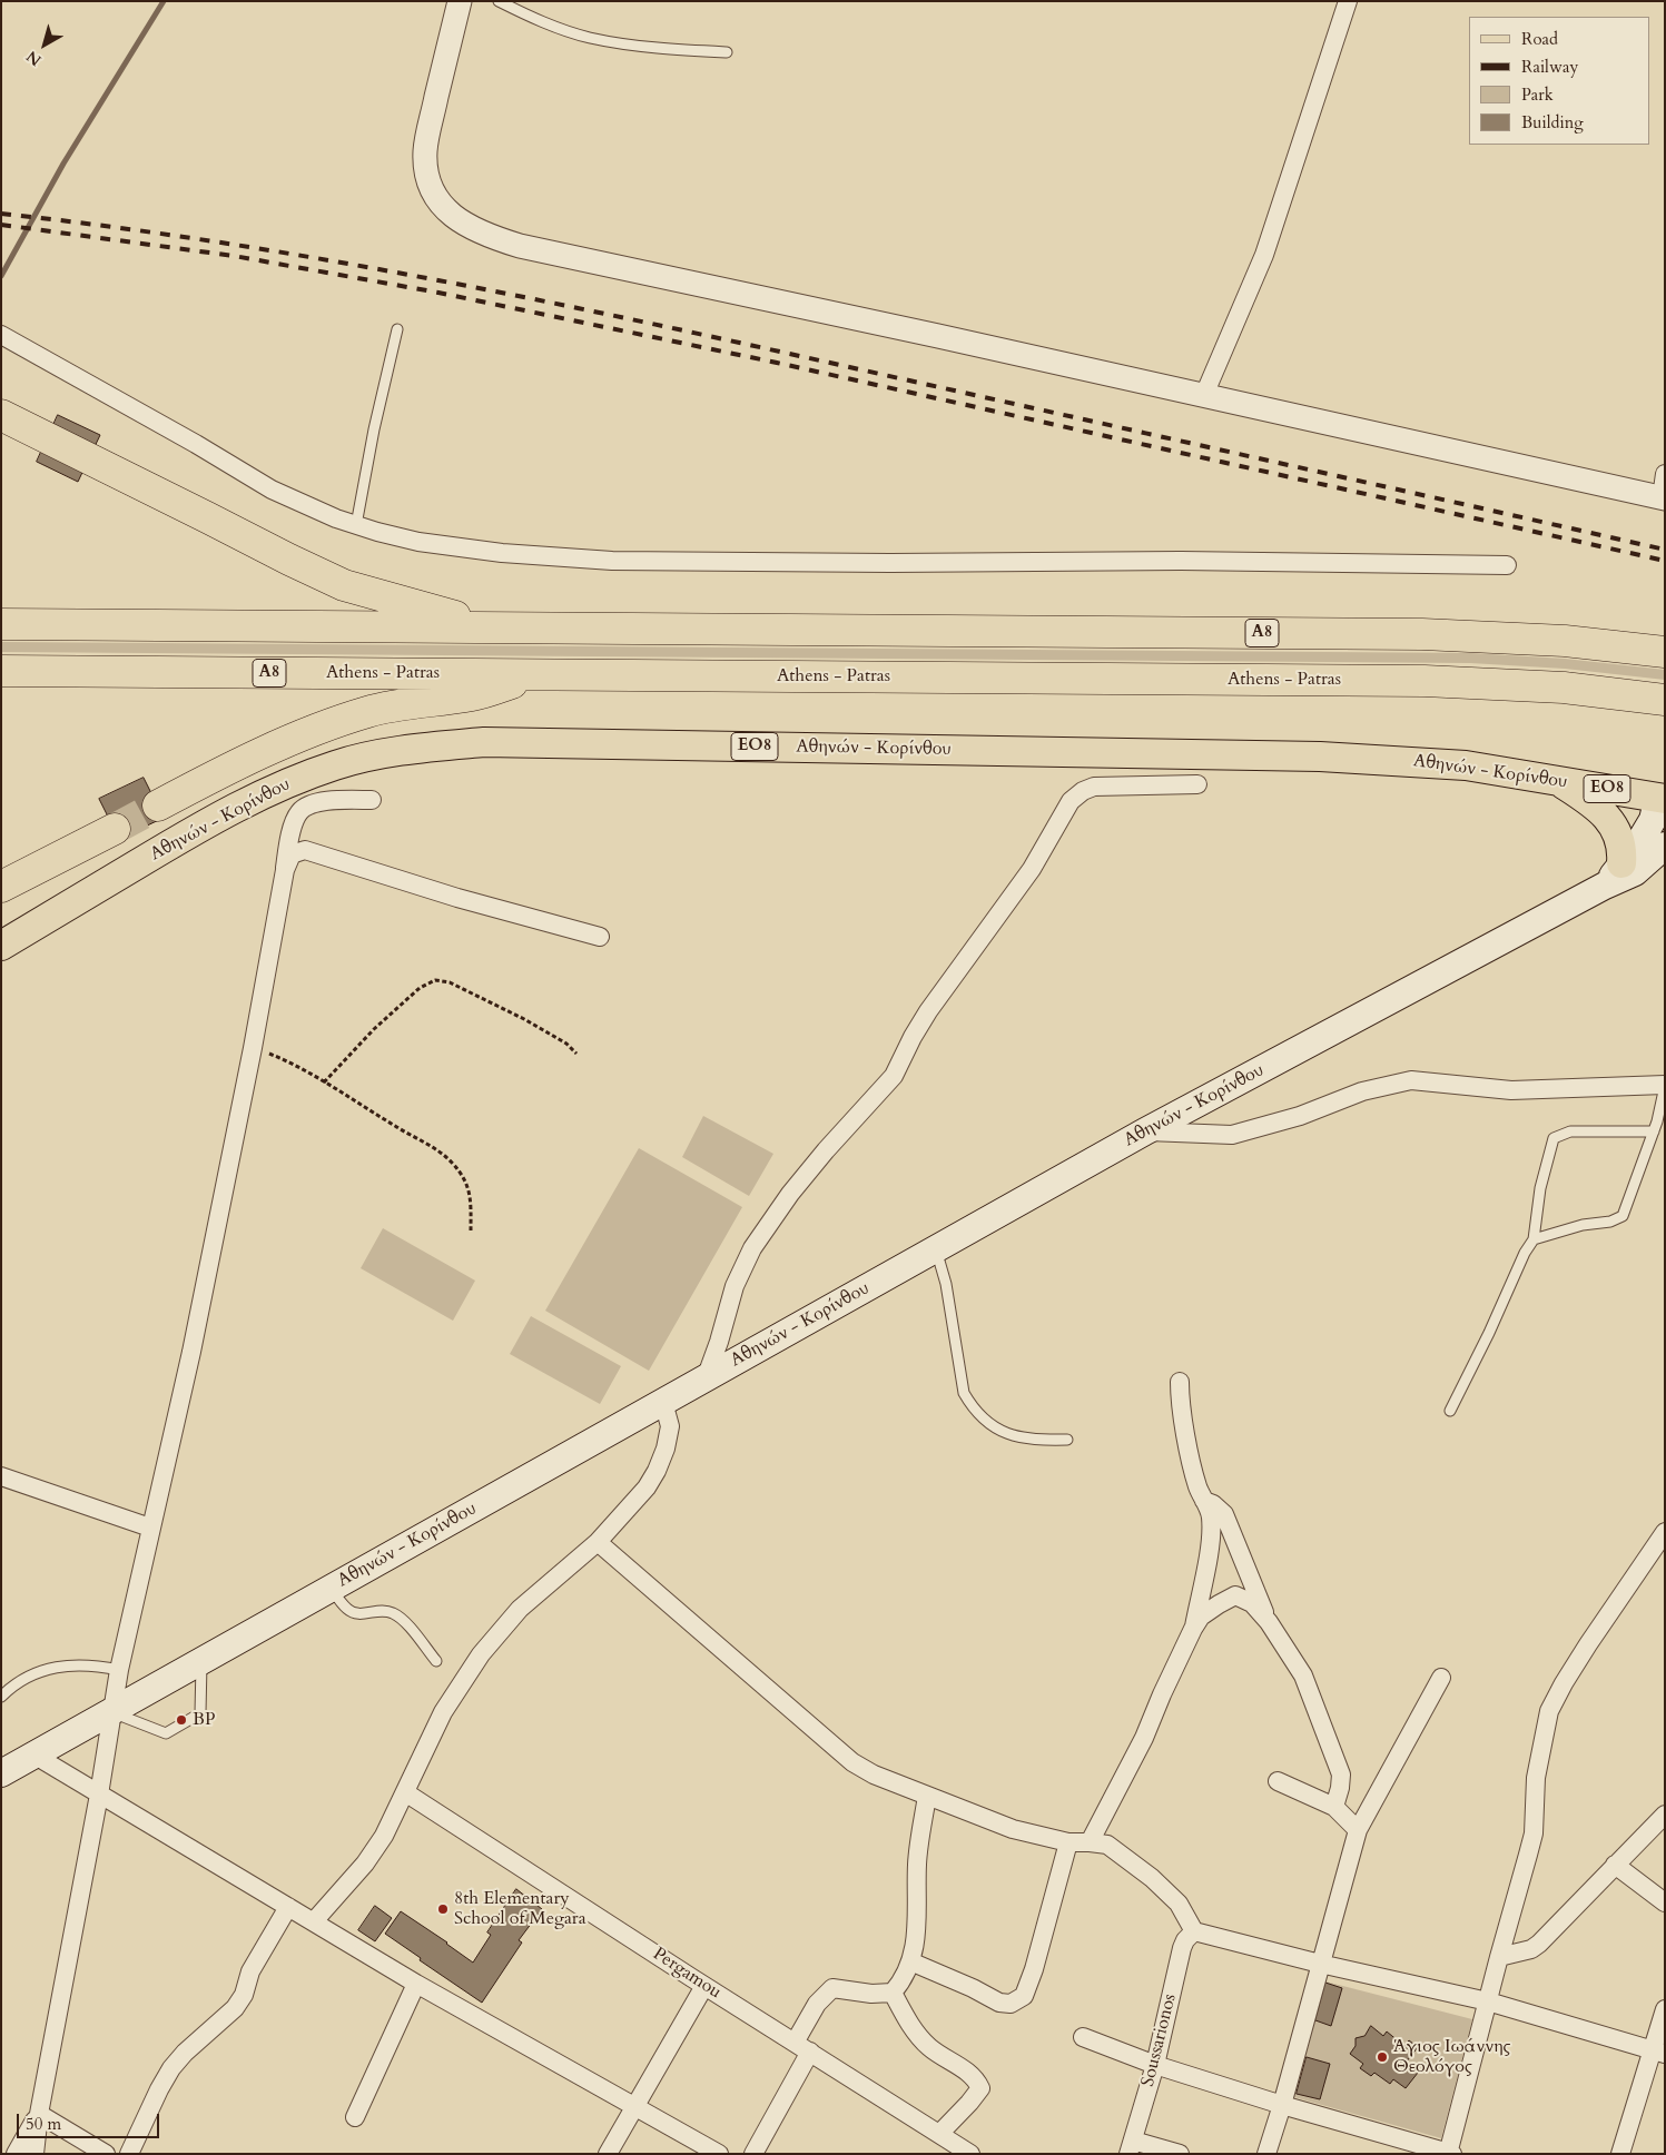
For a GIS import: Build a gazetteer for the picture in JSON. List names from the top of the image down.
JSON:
{
  "streets": {
    "highway": ["Α8", "Athens - Patras"],
    "main road": ["ΕΟ8", "Αθηνών - Κορίνθου"],
    "street": ["Pergamou", "Soussarionos"]
  },
  "places": ["BP", "8th Elementary School of Megara", "Άγιος Ιωάννης Θεολόγος"],
  "legend": [
    "Road",
    "Railway",
    "Park",
    "Building"
  ],
  "scale_bar": "50 m",
  "north": "bottom left"
}
